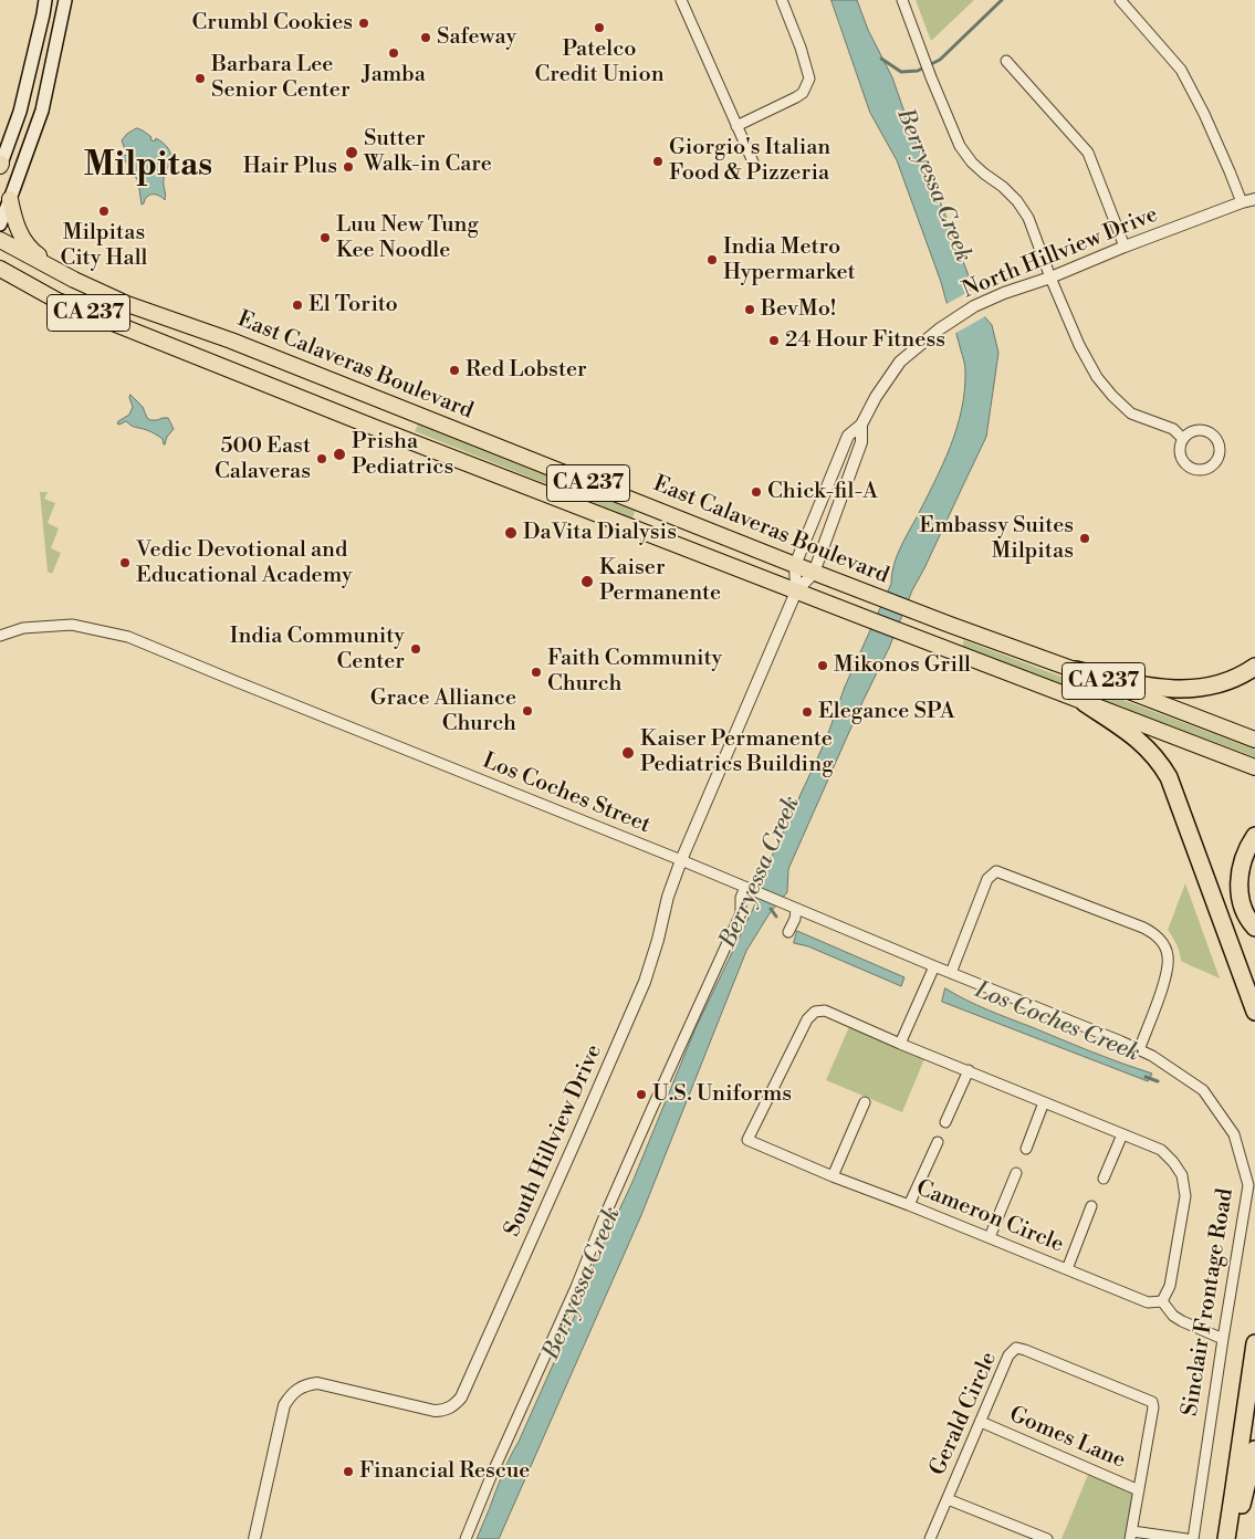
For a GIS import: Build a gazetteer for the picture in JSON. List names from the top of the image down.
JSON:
{
  "streets": {
    "highway": ["CA 237", "East Calaveras Boulevard"],
    "street": [
      "North Hillview Drive",
      "Los Coches Street",
      "South Hillview Drive",
      "Cameron Circle",
      "Sinclair Frontage Road",
      "Gerald Circle",
      "Gomes Lane"
    ]
  },
  "crossings": [
    ["North Hillview Drive", "East Calaveras Boulevard"],
    ["North Hillview Drive", "South Hillview Drive"],
    ["East Calaveras Boulevard", "South Hillview Drive"],
    ["Los Coches Street", "South Hillview Drive"],
    ["Los Coches Street", "Sinclair Frontage Road"],
    ["South Hillview Drive", "Sinclair Frontage Road"],
    ["Gerald Circle", "Gomes Lane"]
  ],
  "districts": ["Milpitas"],
  "water": ["Berryessa Creek", "Los Coches Creek"],
  "places": [
    "Crumbl Cookies",
    "Patelco Credit Union",
    "Safeway",
    "Jamba",
    "Barbara Lee Senior Center",
    "Sutter Walk-in Care",
    "Giorgio's Italian Food & Pizzeria",
    "Hair Plus",
    "Milpitas City Hall",
    "Luu New Tung Kee Noodle",
    "India Metro Hypermarket",
    "El Torito",
    "BevMo!",
    "24 Hour Fitness",
    "Red Lobster",
    "Prisha Pediatrics",
    "500 East Calaveras",
    "Chick-fil-A",
    "DaVita Dialysis",
    "Embassy Suites Milpitas",
    "Vedic Devotional and Educational Academy",
    "Kaiser Permanente",
    "India Community Center",
    "Mikonos Grill",
    "Faith Community Church",
    "Grace Alliance Church",
    "Elegance SPA",
    "Kaiser Permanente Pediatrics Building",
    "U.S. Uniforms",
    "Financial Rescue"
  ]
}
